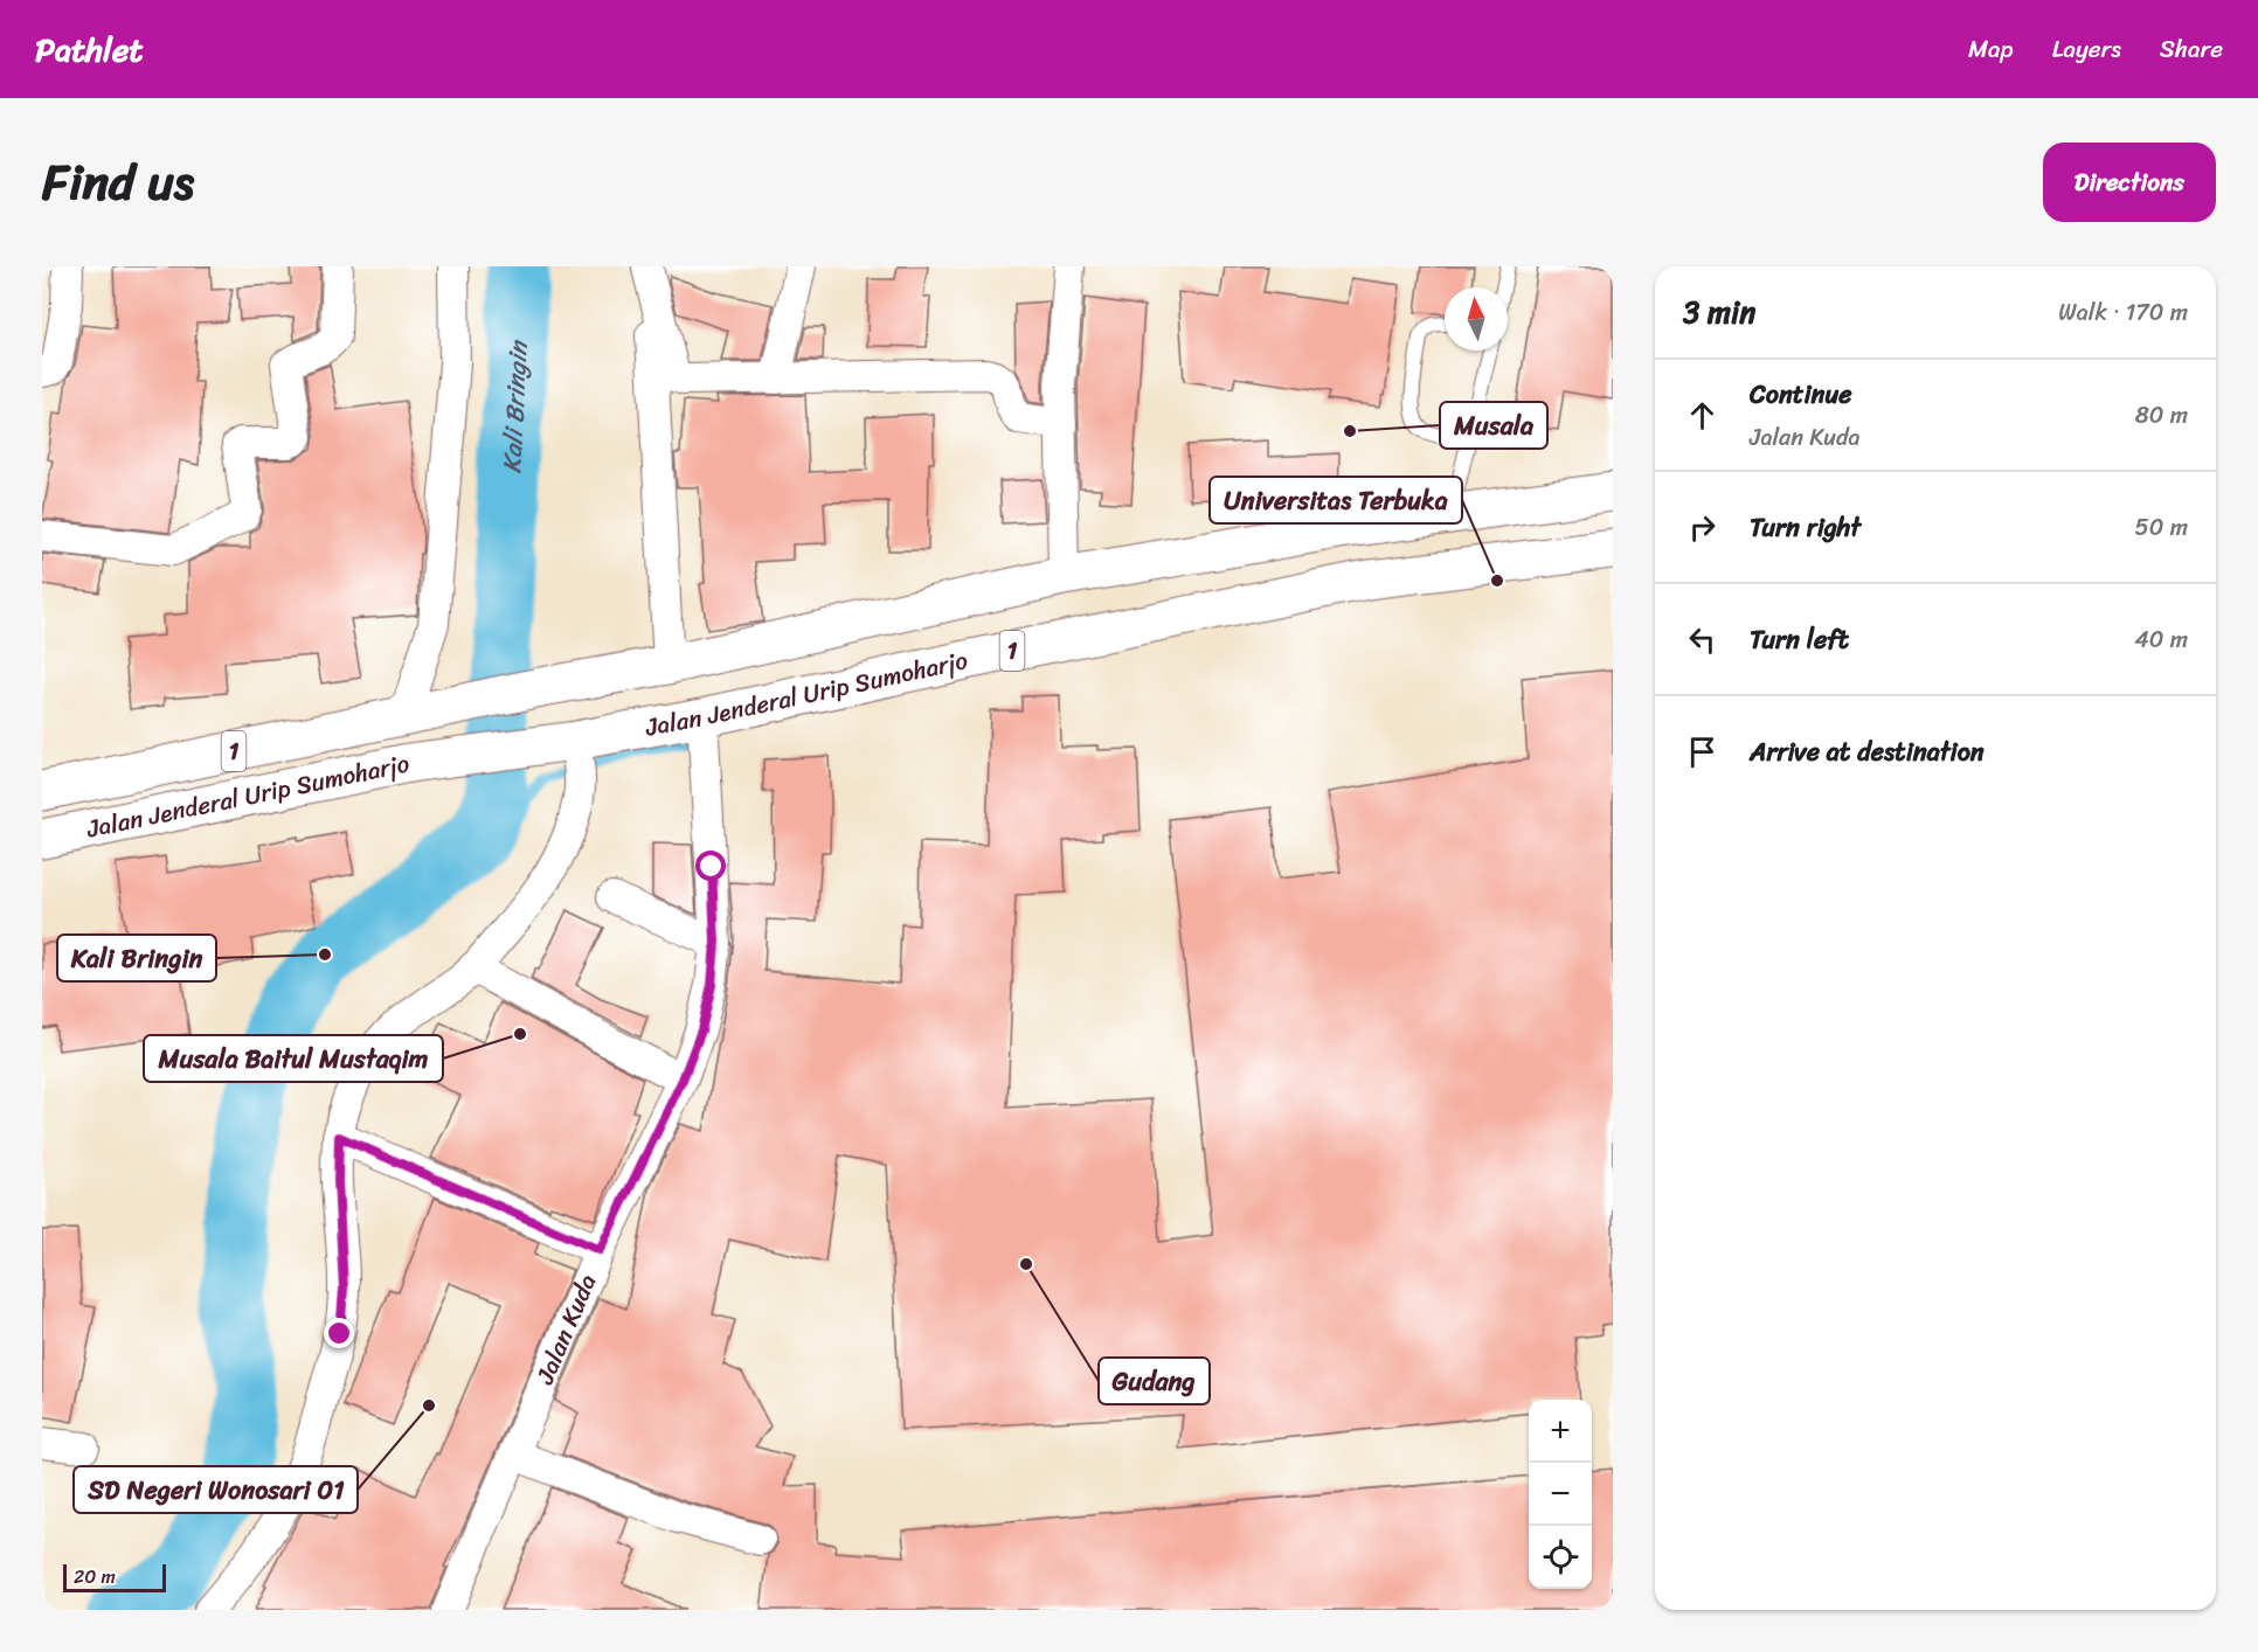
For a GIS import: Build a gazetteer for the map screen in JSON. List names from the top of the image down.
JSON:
{
  "streets": {
    "highway": ["1", "Jalan Jenderal Urip Sumoharjo"],
    "street": ["Jalan Kuda"]
  },
  "crossings": [
    ["Jalan Jenderal Urip Sumoharjo", "Jalan Kuda"]
  ],
  "water": ["Kali Bringin"],
  "places": [
    "Musala",
    "Universitas Terbuka",
    "Kali Bringin",
    "Musala Baitul Mustaqim",
    "Gudang",
    "SD Negeri Wonosari 01"
  ],
  "scale_bar": "20 m",
  "north": "top",
  "page": {
    "header": "Pathlet",
    "nav": ["Map", "Layers", "Share"],
    "title": "Find us",
    "buttons": "Directions",
    "heading": ["3 min", "Walk · 170 m"],
    "list": [
      ["Continue", "Jalan Kuda", "80 m"],
      ["Turn right", "50 m"],
      ["Turn left", "40 m"],
      "Arrive at destination"
    ],
    "map_buttons": ["+", "−"],
    "scale": "20 m"
  }
}
